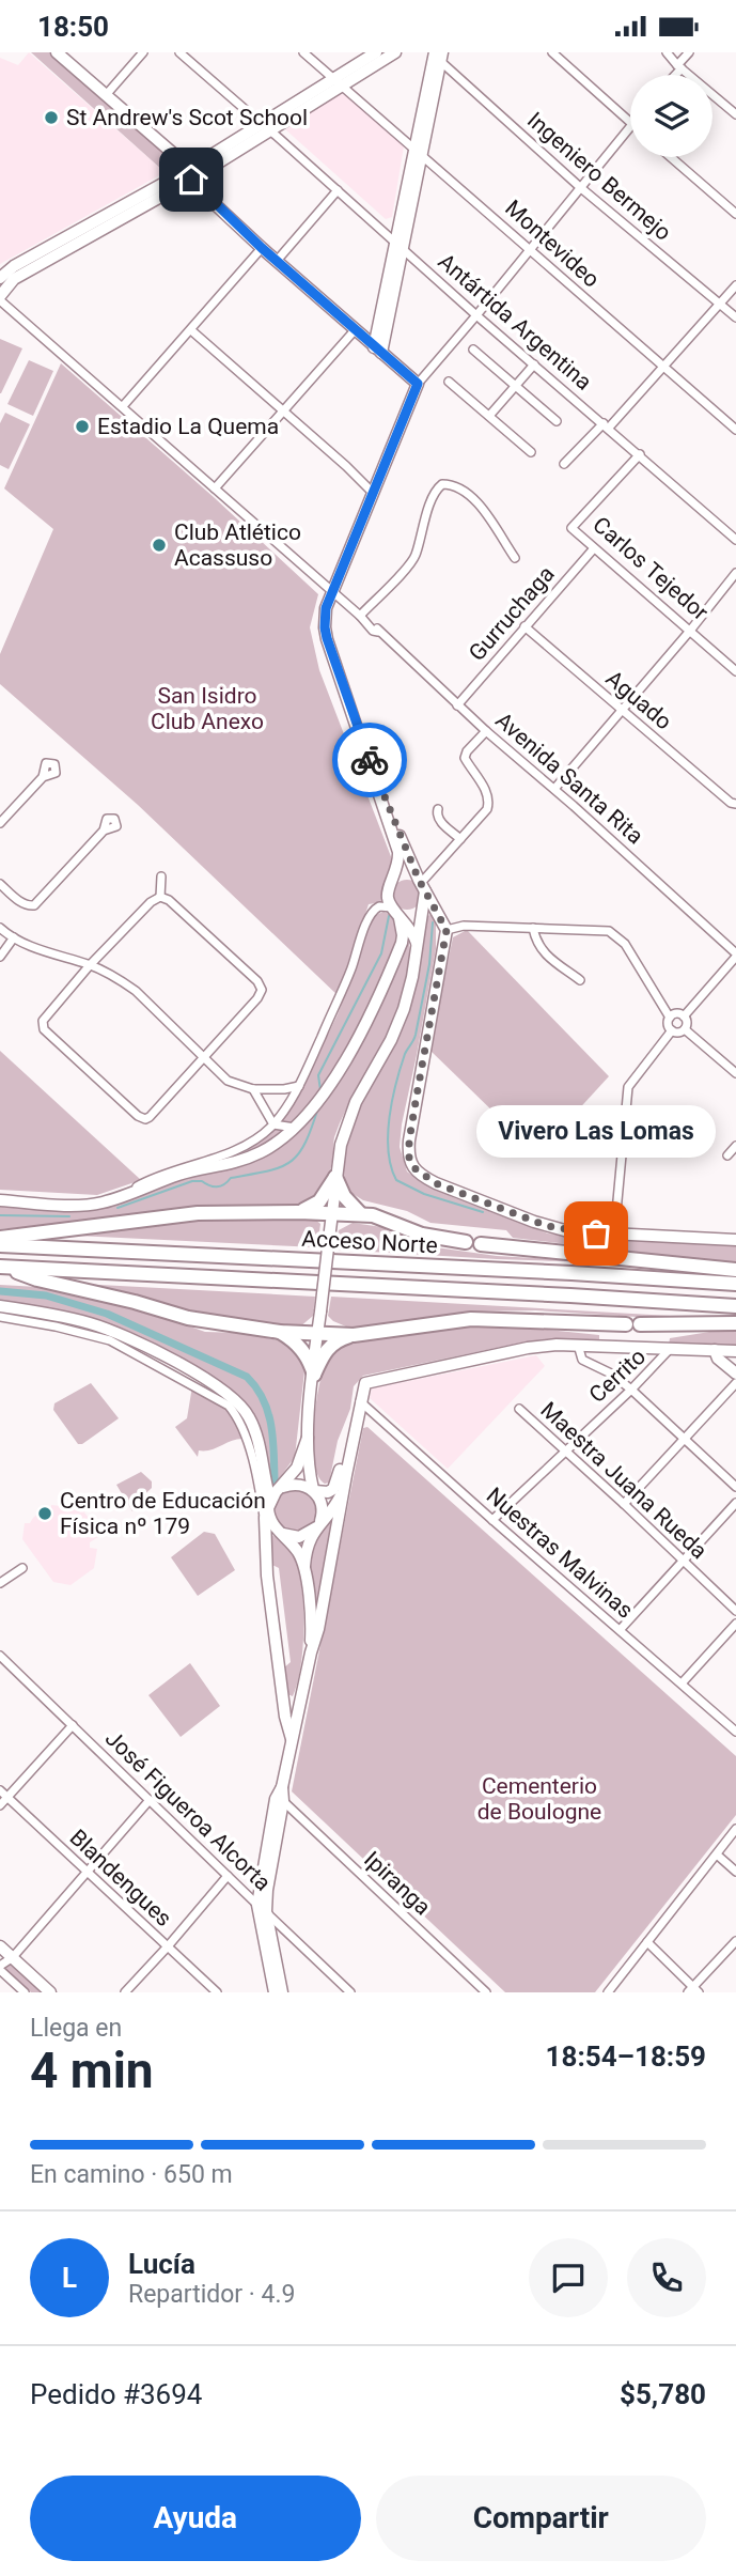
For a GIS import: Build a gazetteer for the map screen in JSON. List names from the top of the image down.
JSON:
{
  "streets": {
    "highway": ["Acceso Norte"],
    "street": [
      "Ingeniero Bermejo",
      "Montevideo",
      "Antártida Argentina",
      "Carlos Tejedor",
      "Gurruchaga",
      "Aguado",
      "Avenida Santa Rita",
      "Cerrito",
      "Maestra Juana Rueda",
      "Nuestras Malvinas",
      "José Figueroa Alcorta",
      "Blandengues",
      "Ipiranga"
    ]
  },
  "crossings": [
    ["Antártida Argentina", "Carlos Tejedor"],
    ["Carlos Tejedor", "Gurruchaga"],
    ["Gurruchaga", "Aguado"],
    ["Gurruchaga", "Avenida Santa Rita"],
    ["Cerrito", "Maestra Juana Rueda"],
    ["Cerrito", "Nuestras Malvinas"]
  ],
  "parks": ["San Isidro Club Anexo", "Cementerio de Boulogne"],
  "places": [
    "St Andrew's Scot School",
    "Estadio La Quema",
    "Club Atlético Acassuso",
    "Vivero Las Lomas",
    "Centro de Educación Física nº 179"
  ],
  "page": {
    "status": "18:50",
    "bubble": "Vivero Las Lomas",
    "heading": ["4 min", "Llega en", "18:54–18:59"],
    "panel": [
      "Lucía",
      "Repartidor · 4.9",
      "Pedido #3694",
      "$5,780"
    ],
    "bar": "En camino · 650 m",
    "round": "L",
    "buttons": ["Ayuda", "Compartir"]
  }
}
